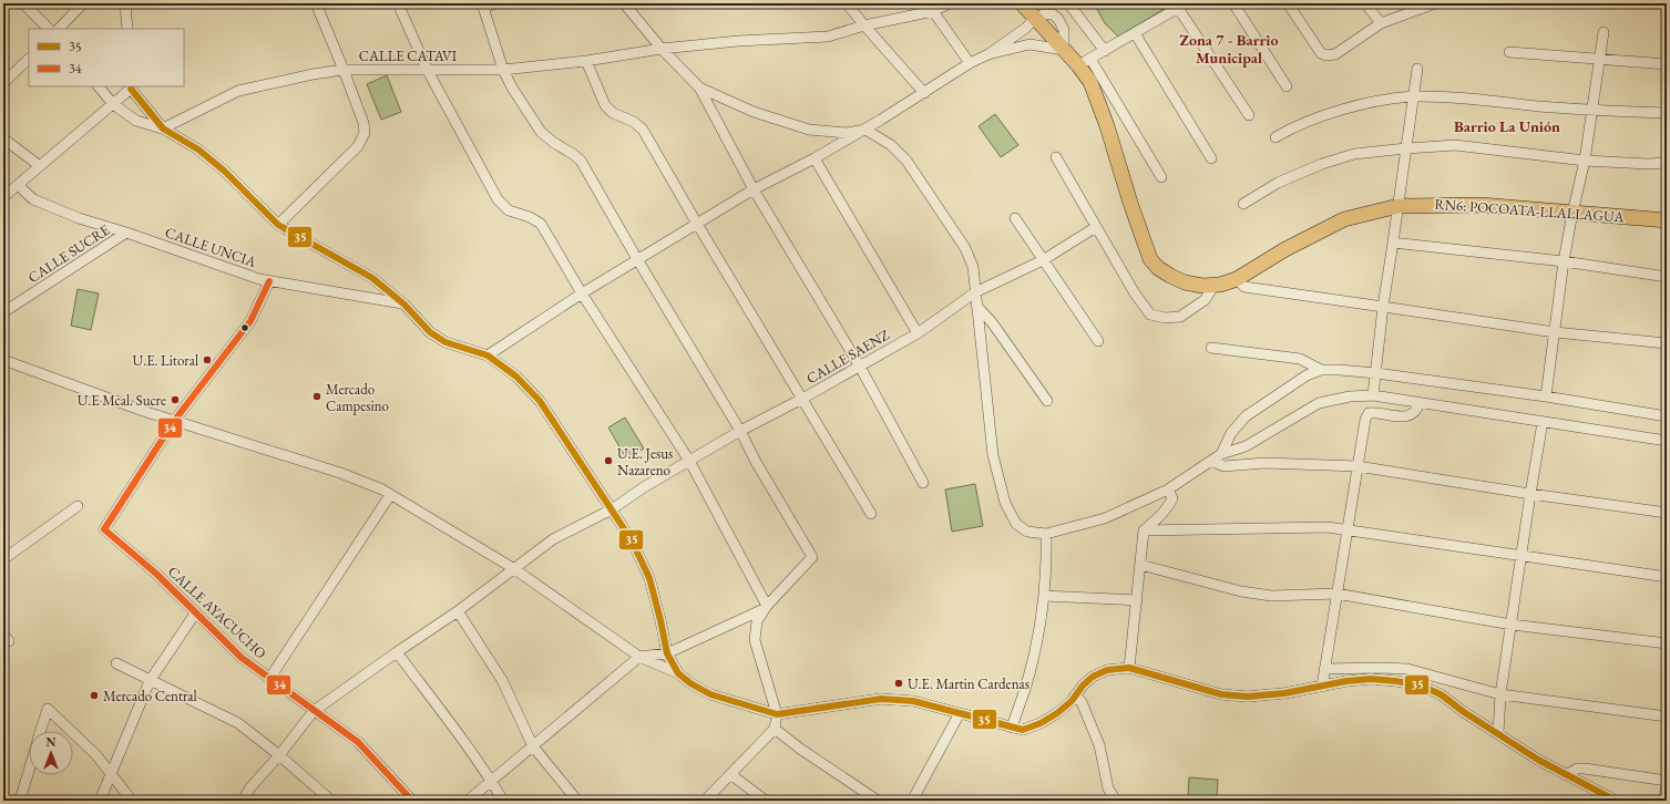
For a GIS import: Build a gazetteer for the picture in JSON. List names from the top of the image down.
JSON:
{
  "streets": {
    "highway": ["RN6: POCOATA-LLALLAGUA"],
    "street": [
      "CALLE CATAVI",
      "CALLE UNCIA",
      "CALLE SUCRE",
      "CALLE SAENZ",
      "CALLE AYACUCHO"
    ]
  },
  "crossings": [
    ["CALLE UNCIA", "CALLE SUCRE"],
    ["CALLE SAENZ", "CALLE AYACUCHO"]
  ],
  "districts": ["Zona 7 - Barrio Municipal", "Barrio La Unión"],
  "places": [
    "U.E. Litoral",
    "Mercado Campesino",
    "U.E Mcal. Sucre",
    "U.E. Jesus Nazareno",
    "U.E. Martin Cardenas",
    "Mercado Central"
  ],
  "lines": ["transit line 35", "transit line 34"],
  "legend": ["35", "34"],
  "north": "top"
}
